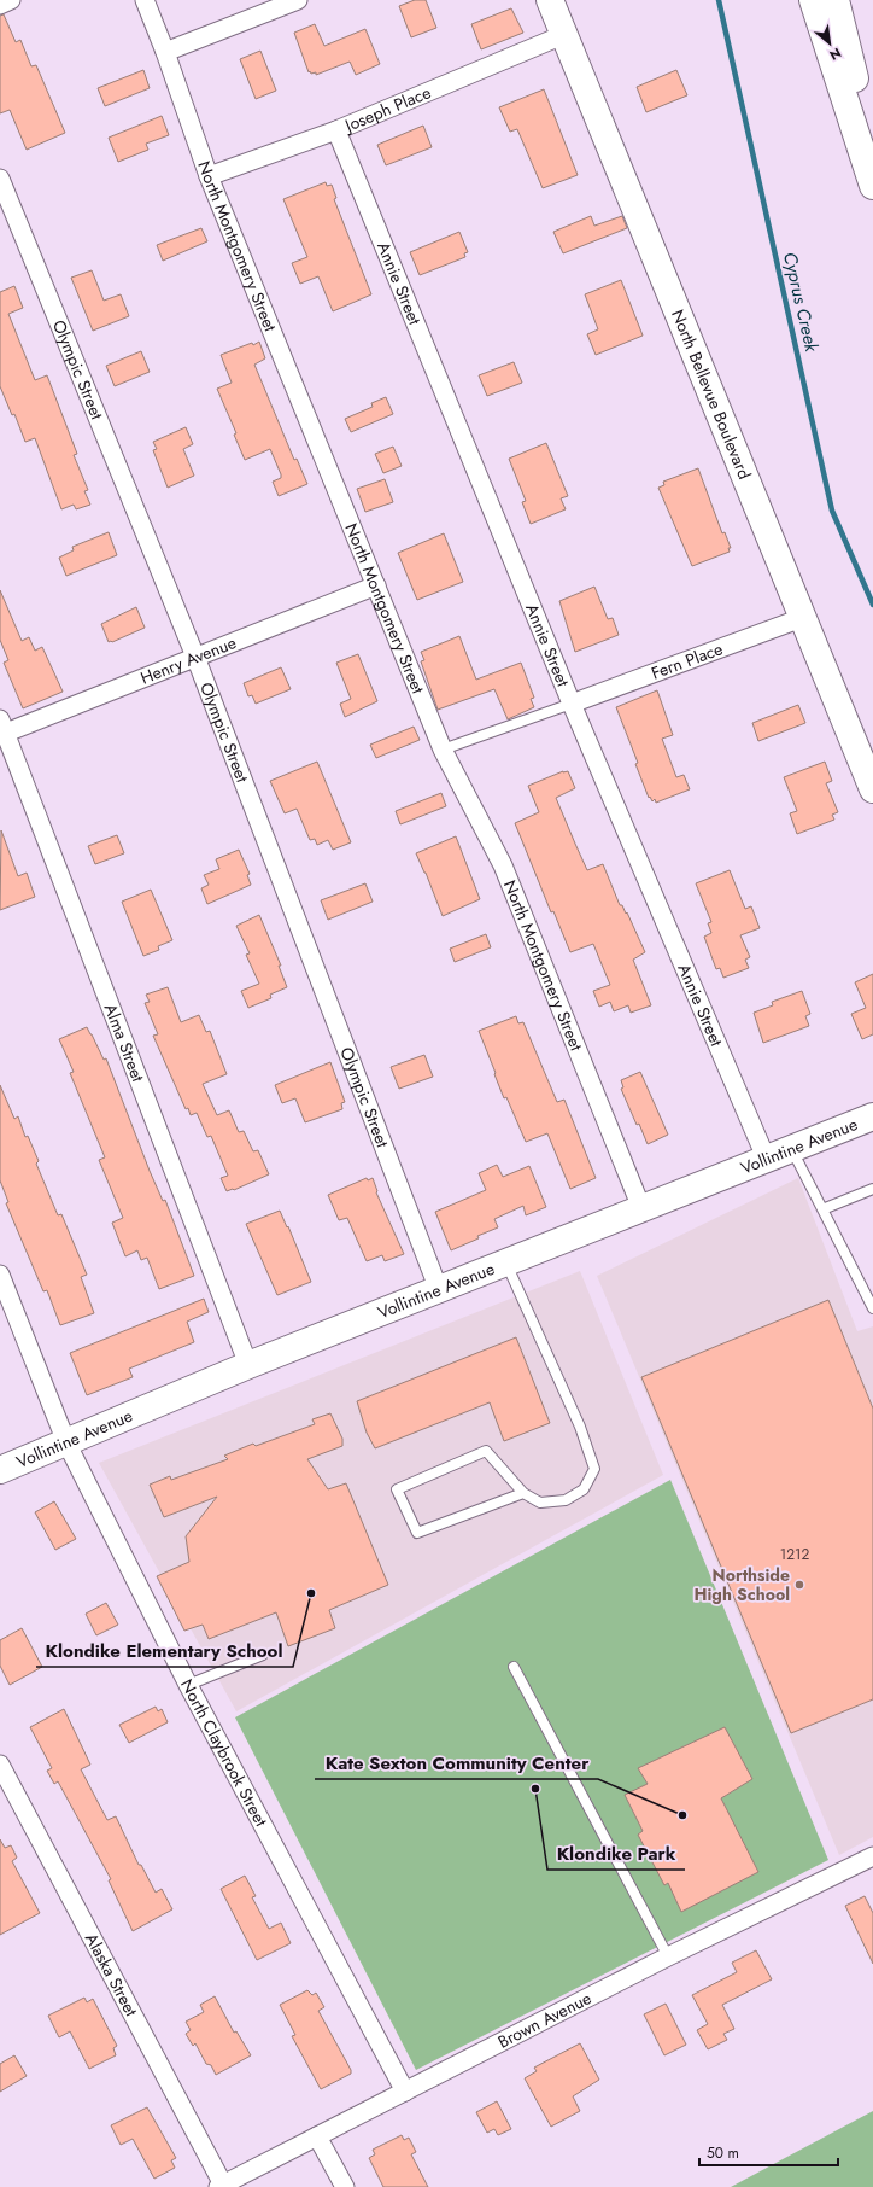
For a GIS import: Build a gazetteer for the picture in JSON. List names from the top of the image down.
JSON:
{
  "streets": {
    "main road": ["North Bellevue Boulevard", "Vollintine Avenue"],
    "street": [
      "Joseph Place",
      "North Montgomery Street",
      "Annie Street",
      "Olympic Street",
      "Henry Avenue",
      "Fern Place",
      "Alma Street",
      "North Claybrook Street",
      "Alaska Street",
      "Brown Avenue"
    ]
  },
  "crossings": [
    ["Joseph Place", "North Montgomery Street"],
    ["Joseph Place", "Annie Street"],
    ["Joseph Place", "North Bellevue Boulevard"],
    ["North Montgomery Street", "Henry Avenue"],
    ["North Montgomery Street", "Vollintine Avenue"],
    ["Annie Street", "Fern Place"],
    ["Annie Street", "Vollintine Avenue"],
    ["Olympic Street", "Henry Avenue"],
    ["Olympic Street", "Vollintine Avenue"],
    ["North Bellevue Boulevard", "Fern Place"],
    ["Henry Avenue", "Alma Street"],
    ["Alma Street", "Vollintine Avenue"],
    ["Vollintine Avenue", "North Claybrook Street"],
    ["North Claybrook Street", "Brown Avenue"],
    ["Alaska Street", "Brown Avenue"]
  ],
  "water": ["Cyprus Creek"],
  "places": [
    "Northside High School",
    "Klondike Elementary School",
    "Klondike Park",
    "Kate Sexton Community Center"
  ],
  "house_numbers": ["1212"],
  "scale_bar": "50 m",
  "north": "bottom right"
}
